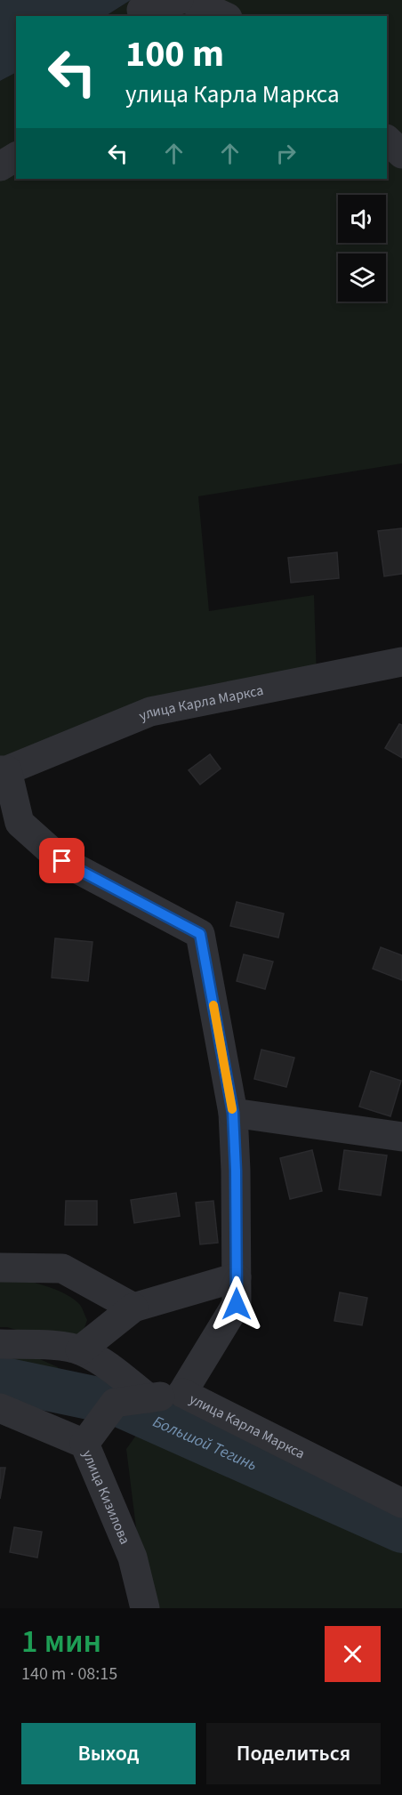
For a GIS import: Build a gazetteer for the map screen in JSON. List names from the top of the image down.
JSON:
{
  "streets": {
    "street": ["улица Карла Маркса", "улица Кизилова"]
  },
  "water": ["Большой Тегинь"],
  "page": {
    "turn": ["100 m", "улица Карла Маркса"],
    "heading": ["1 мин", "140 m · 08:15"],
    "buttons": ["Выход", "Поделиться"]
  }
}
